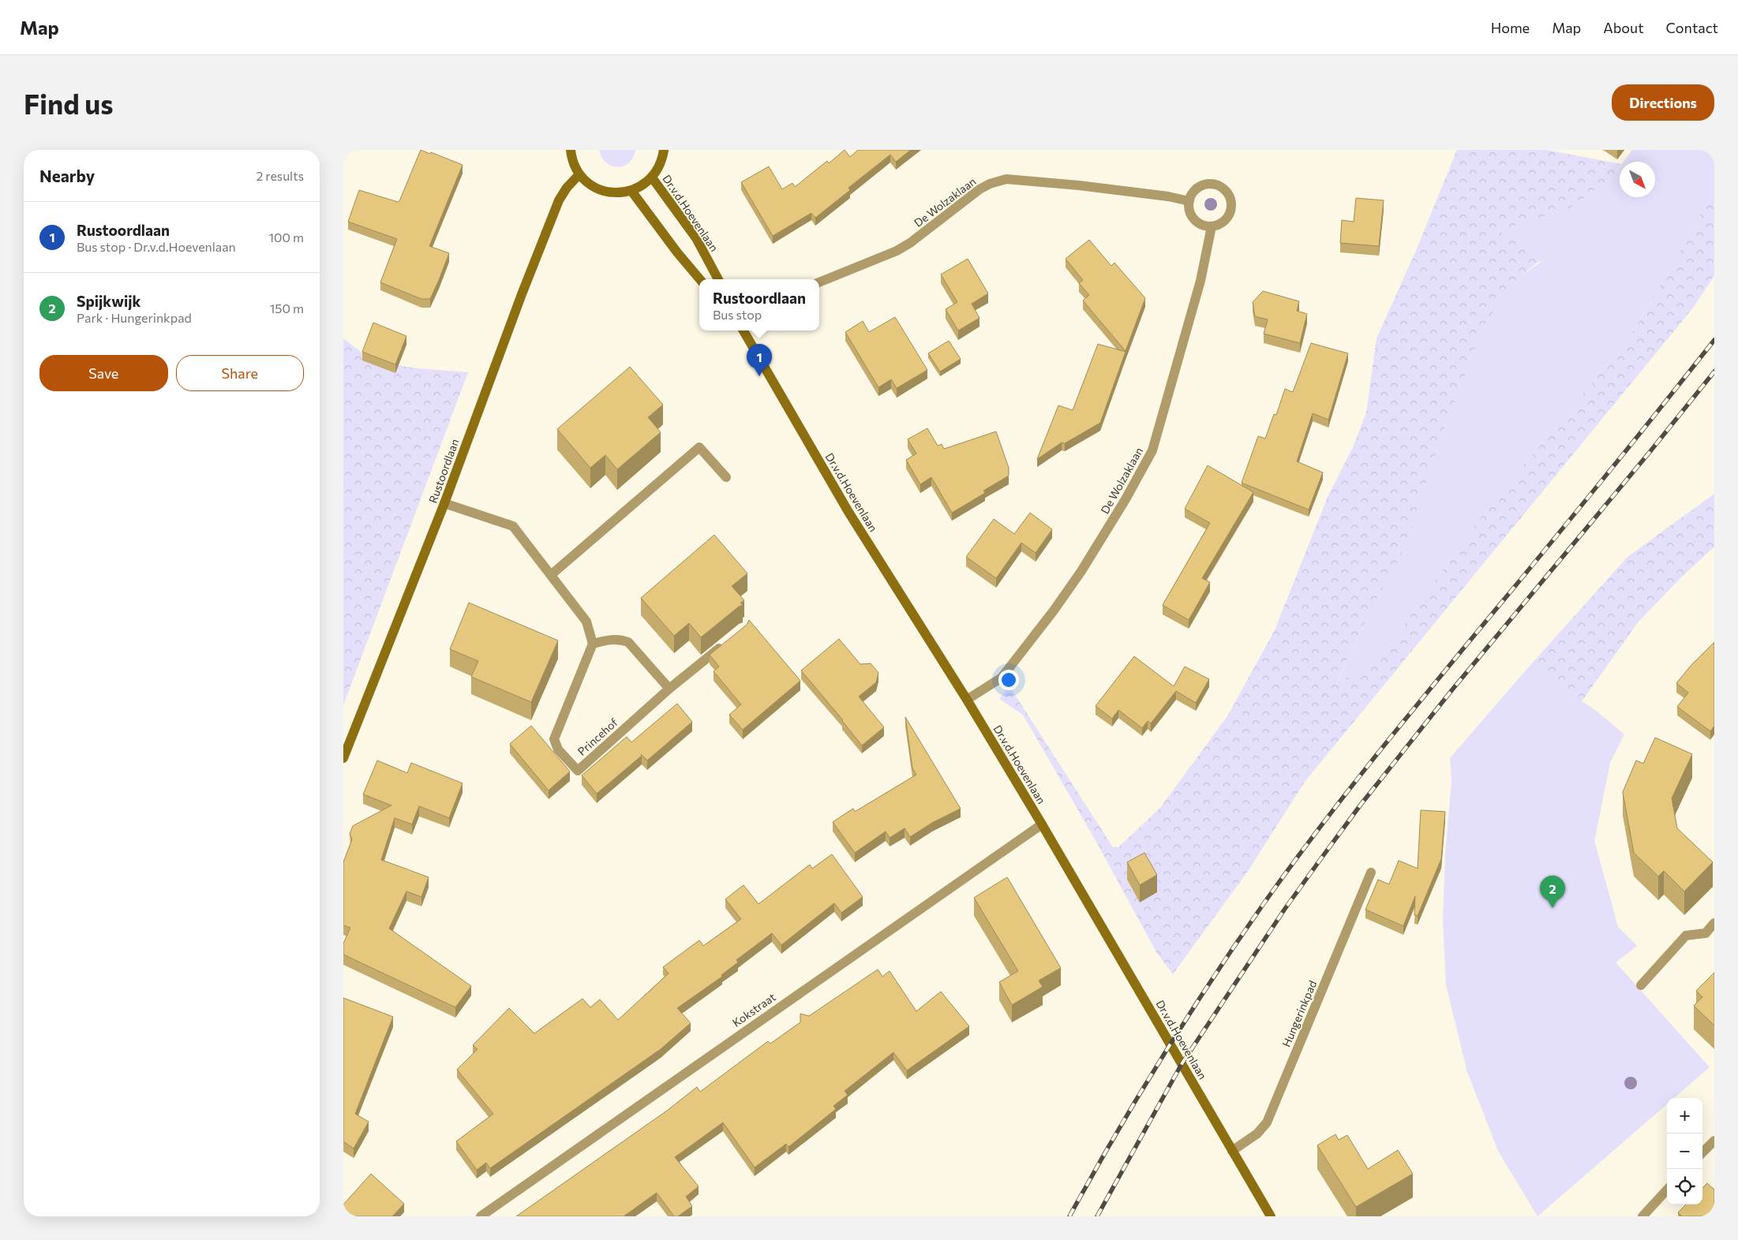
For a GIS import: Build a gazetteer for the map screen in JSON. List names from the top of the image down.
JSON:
{
  "streets": {
    "street": [
      "De Wolzaklaan",
      "Dr.v.d.Hoevenlaan",
      "Rustoordlaan",
      "Princehof",
      "Kokstraat",
      "Hungerinkpad"
    ]
  },
  "crossings": [
    ["De Wolzaklaan", "Dr.v.d.Hoevenlaan"],
    ["Dr.v.d.Hoevenlaan", "Kokstraat"],
    ["Dr.v.d.Hoevenlaan", "Hungerinkpad"]
  ],
  "north": "bottom right",
  "page": {
    "header": "Map",
    "nav": [
      "Home",
      "Map",
      "About",
      "Contact"
    ],
    "buttons": [
      "Directions",
      ["Save", "Share"]
    ],
    "title": "Find us",
    "heading": ["Nearby", "2 results"],
    "list": [
      {
        "mark": "1",
        "name": "Rustoordlaan",
        "note": "Bus stop · Dr.v.d.Hoevenlaan",
        "value": "100 m"
      },
      {
        "mark": "2",
        "name": "Spijkwijk",
        "note": "Park · Hungerinkpad",
        "value": "150 m"
      }
    ],
    "popup": ["Rustoordlaan", "Bus stop"],
    "pins": ["1", "2"],
    "map_buttons": ["+", "−"]
  }
}
